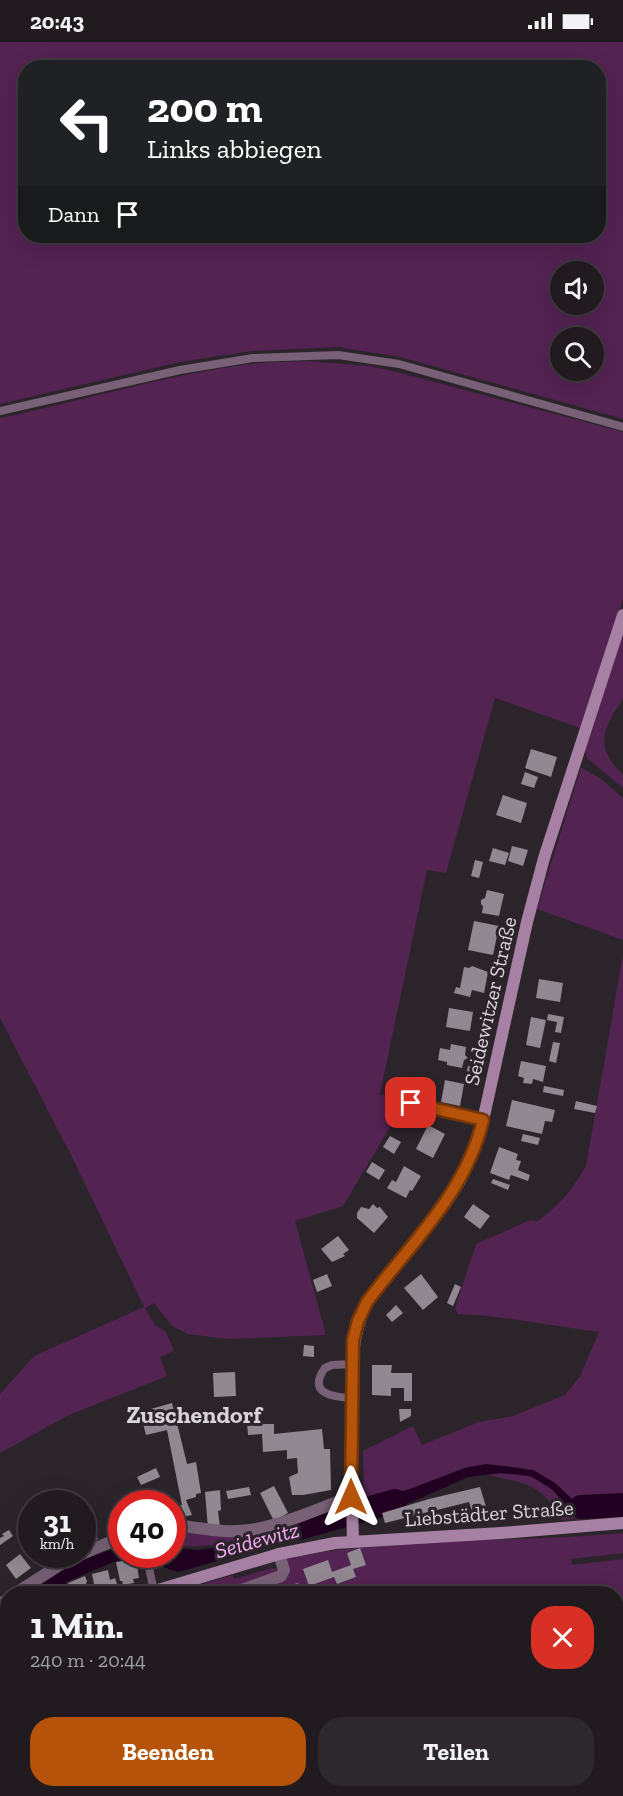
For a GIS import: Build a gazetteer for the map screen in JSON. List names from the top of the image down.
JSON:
{
  "streets": {
    "street": ["Seidewitzer Straße", "Liebstädter Straße"]
  },
  "crossings": [
    ["Seidewitzer Straße", "Liebstädter Straße"]
  ],
  "districts": ["Zuschendorf"],
  "water": ["Seidewitz"],
  "page": {
    "status": "20:43",
    "turn": ["200 m", "Links abbiegen"],
    "then": "Dann",
    "speed": "31 km/h",
    "limit": "40",
    "heading": ["1 Min.", "240 m · 20:44"],
    "buttons": ["Beenden", "Teilen"]
  }
}
